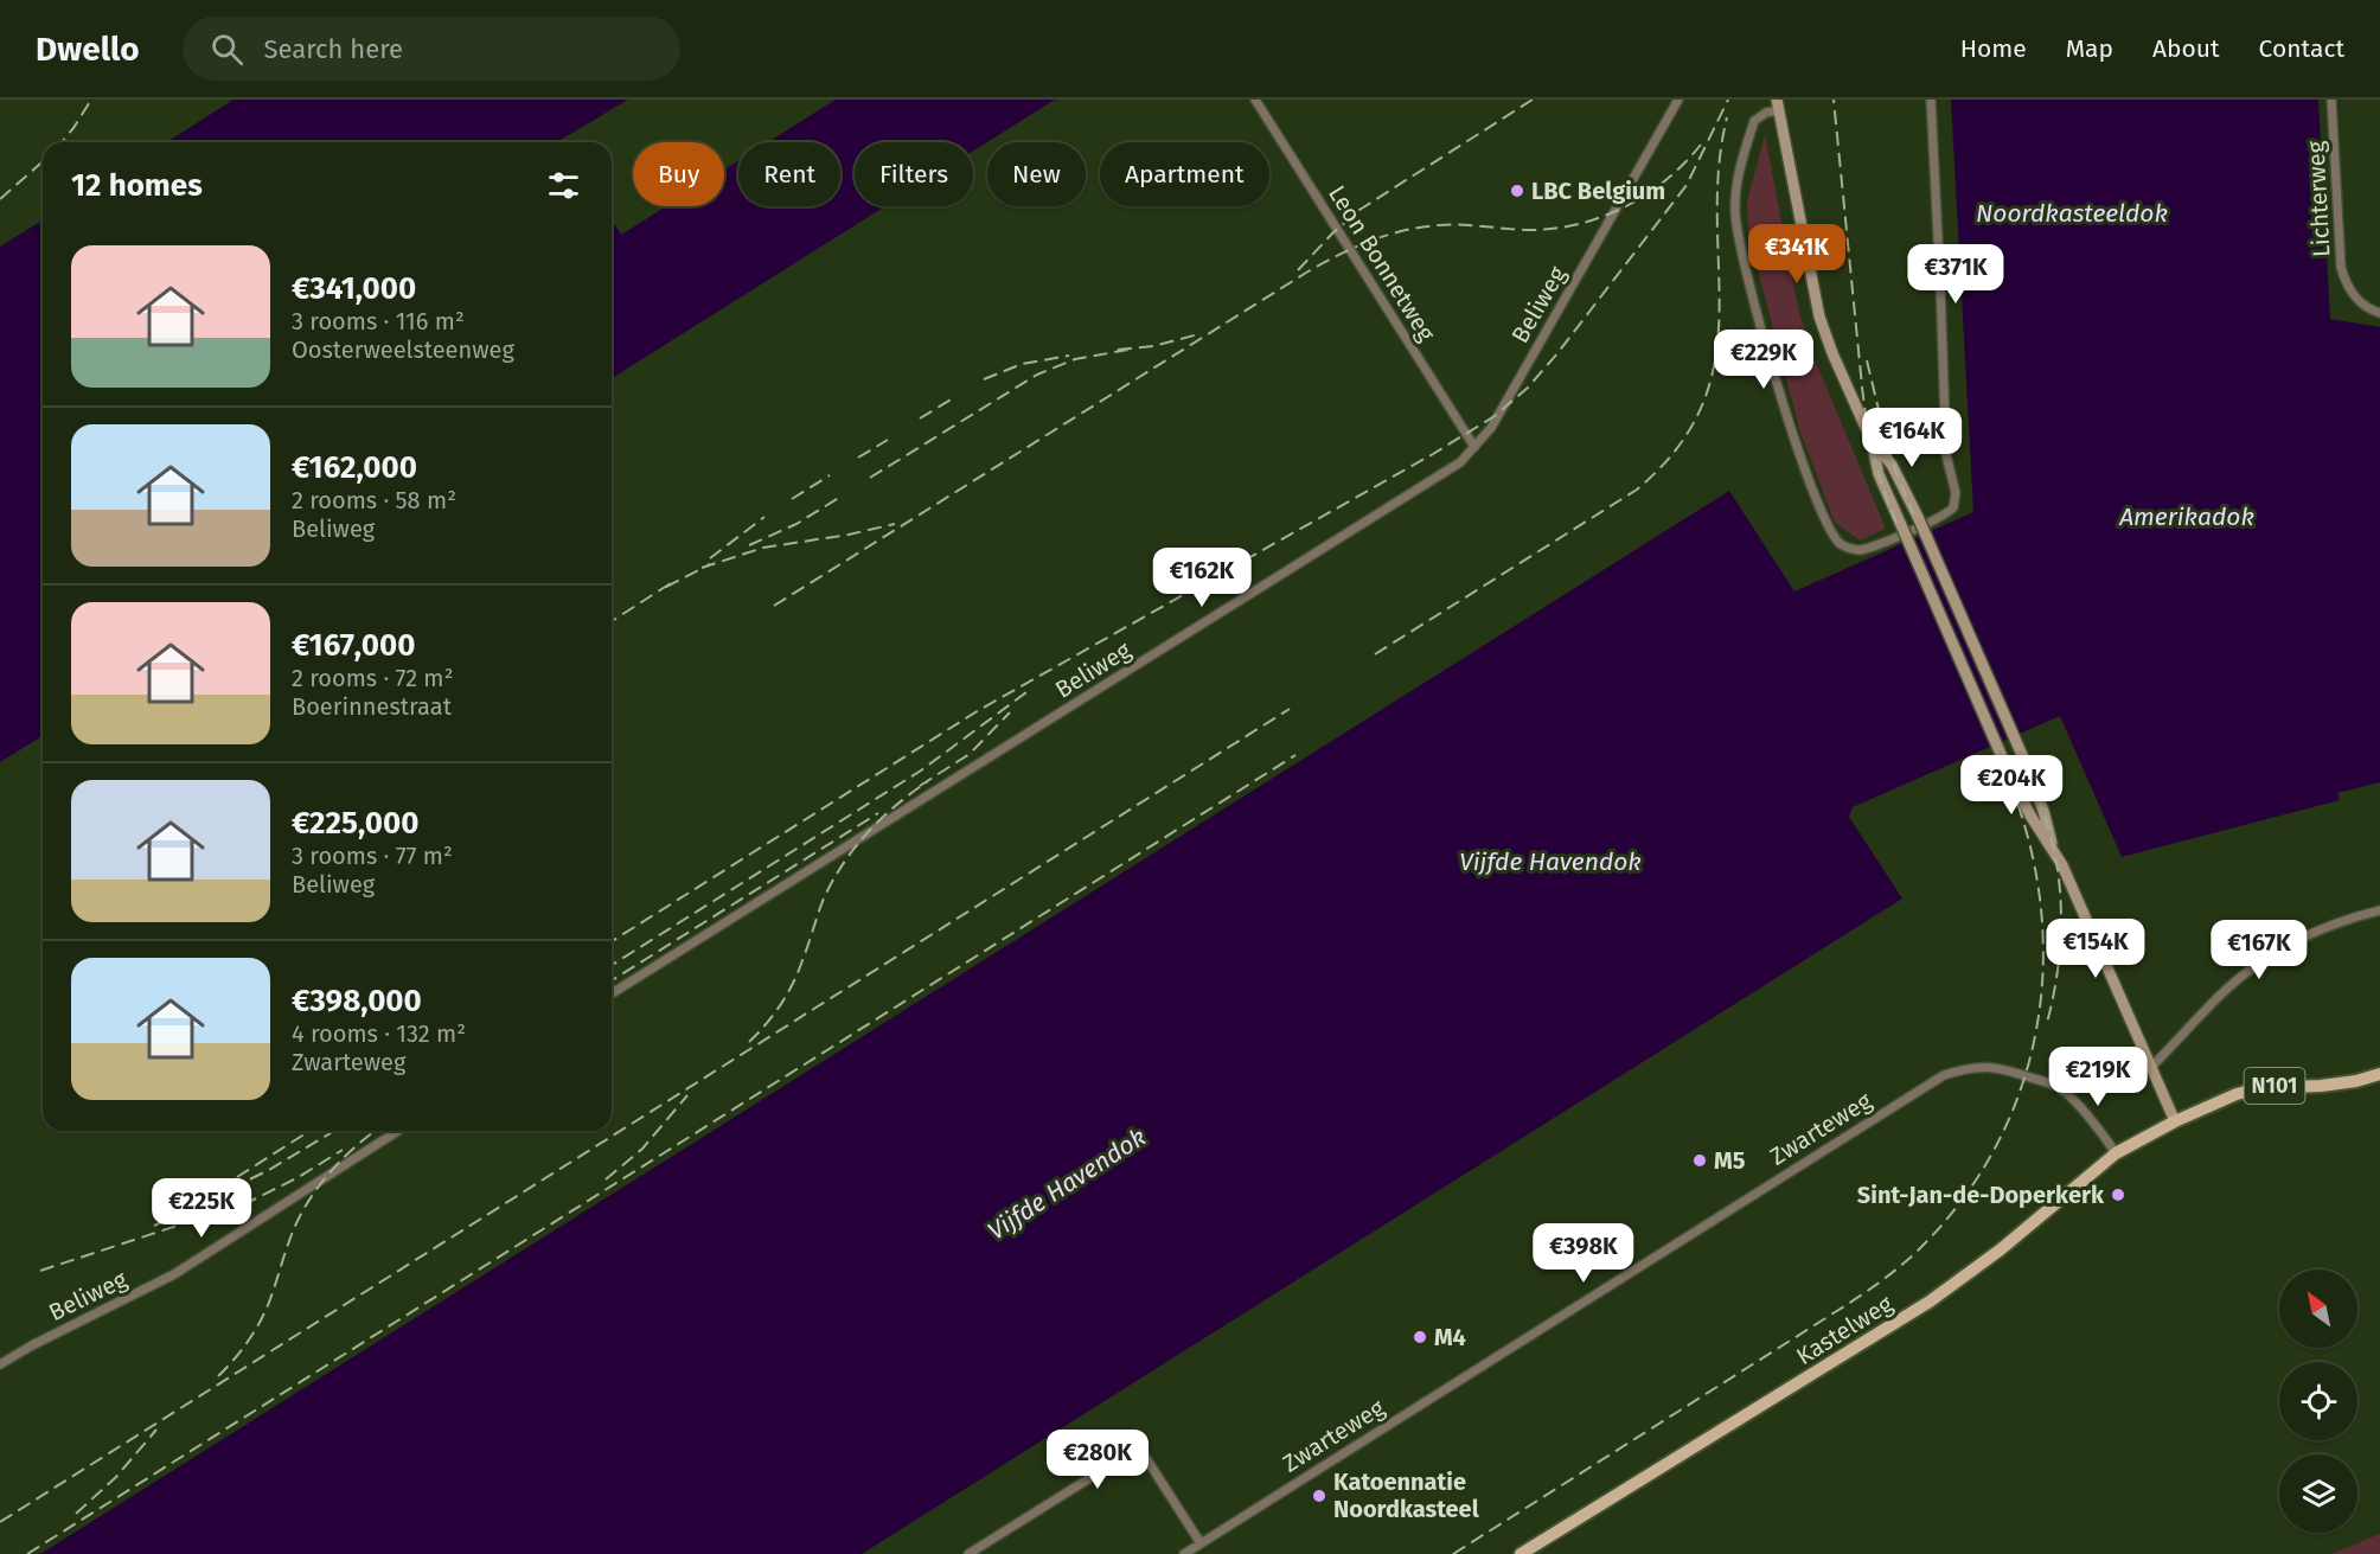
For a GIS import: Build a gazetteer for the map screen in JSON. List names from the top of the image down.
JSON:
{
  "streets": {
    "main road": ["N101", "Kastelweg"],
    "street": [
      "Lichterweg",
      "Leon Bonnetweg",
      "Beliweg",
      "Zwarteweg"
    ]
  },
  "crossings": [
    ["Leon Bonnetweg", "Beliweg"],
    ["N101", "Kastelweg"],
    ["Zwarteweg", "Kastelweg"]
  ],
  "water": ["Noordkasteeldok", "Amerikadok", "Vijfde Havendok"],
  "places": [
    "LBC Belgium",
    "M5",
    "Sint-Jan-de-Doperkerk",
    "M4",
    "Katoennatie Noordkasteel"
  ],
  "north": "top left",
  "page": {
    "header": "Dwello",
    "search": "Search here",
    "nav": [
      "Home",
      "Map",
      "About",
      "Contact"
    ],
    "chip": [
      "Buy",
      "Rent",
      "Filters",
      "New",
      "Apartment"
    ],
    "heading": "12 homes",
    "price": [
      "€341K",
      "€371K",
      "€229K",
      "€164K",
      "€162K",
      "€204K",
      "€154K",
      "€167K",
      "€219K",
      "€225K",
      "€398K",
      "€280K"
    ],
    "list": [
      {
        "name": "€341,000",
        "note": "3 rooms · 116 m² · Oosterweelsteenweg"
      },
      {
        "name": "€162,000",
        "note": "2 rooms · 58 m² · Beliweg"
      },
      {
        "name": "€167,000",
        "note": "2 rooms · 72 m² · Boerinnestraat"
      },
      {
        "name": "€225,000",
        "note": "3 rooms · 77 m² · Beliweg"
      },
      {
        "name": "€398,000",
        "note": "4 rooms · 132 m² · Zwarteweg"
      }
    ]
  }
}
